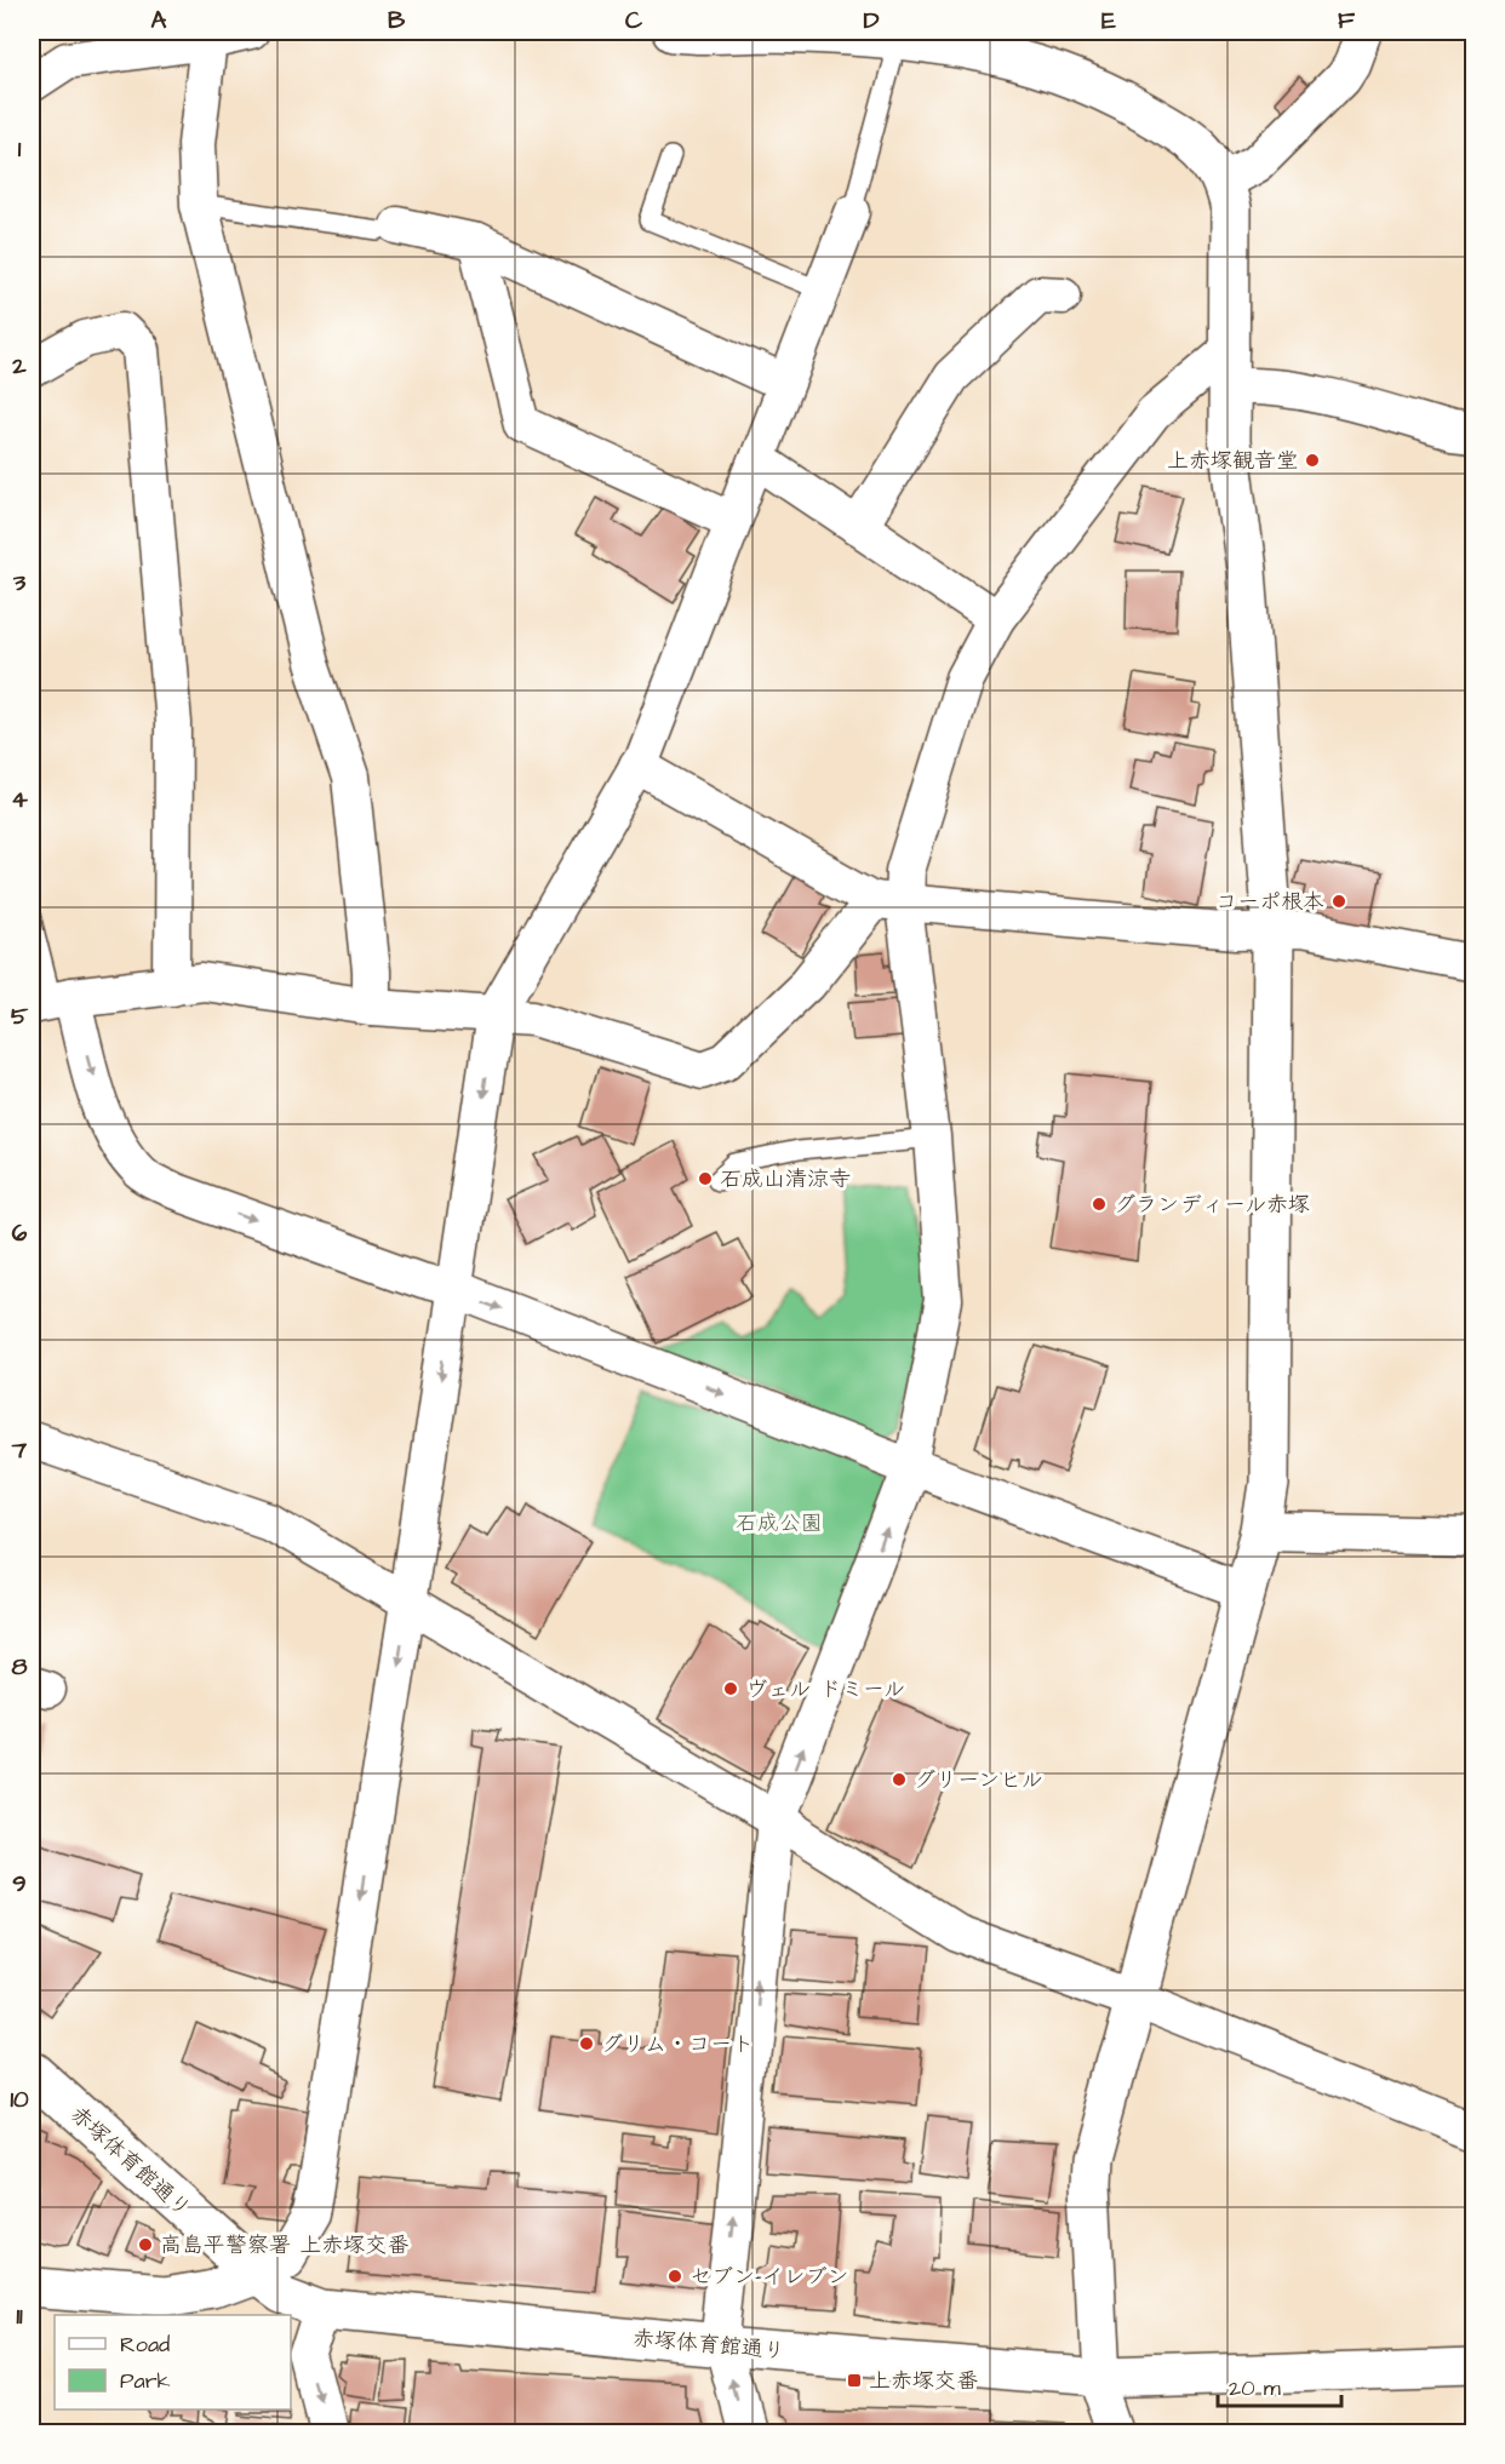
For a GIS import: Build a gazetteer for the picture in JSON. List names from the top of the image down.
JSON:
{
  "streets": {
    "street": ["赤塚体育館通り"]
  },
  "parks": ["石成公園"],
  "places": {
    "other": [
      "上赤塚観音堂",
      "コーポ根本",
      "石成山清涼寺",
      "グランディール赤塚",
      "ヴェル ドミール",
      "グリーンヒル",
      "グリム・コート",
      "高島平警察署 上赤塚交番",
      "セブン-イレブン"
    ],
    "transit": ["上赤塚交番"]
  },
  "legend": ["Road", "Park"],
  "scale_bar": "20 m",
  "grid": {
    "columns": [
      "A",
      "B",
      "C",
      "D",
      "E",
      "F"
    ],
    "rows": [
      "1",
      "2",
      "3",
      "4",
      "5",
      "6",
      "7",
      "8",
      "9",
      "10",
      "11"
    ]
  }
}
